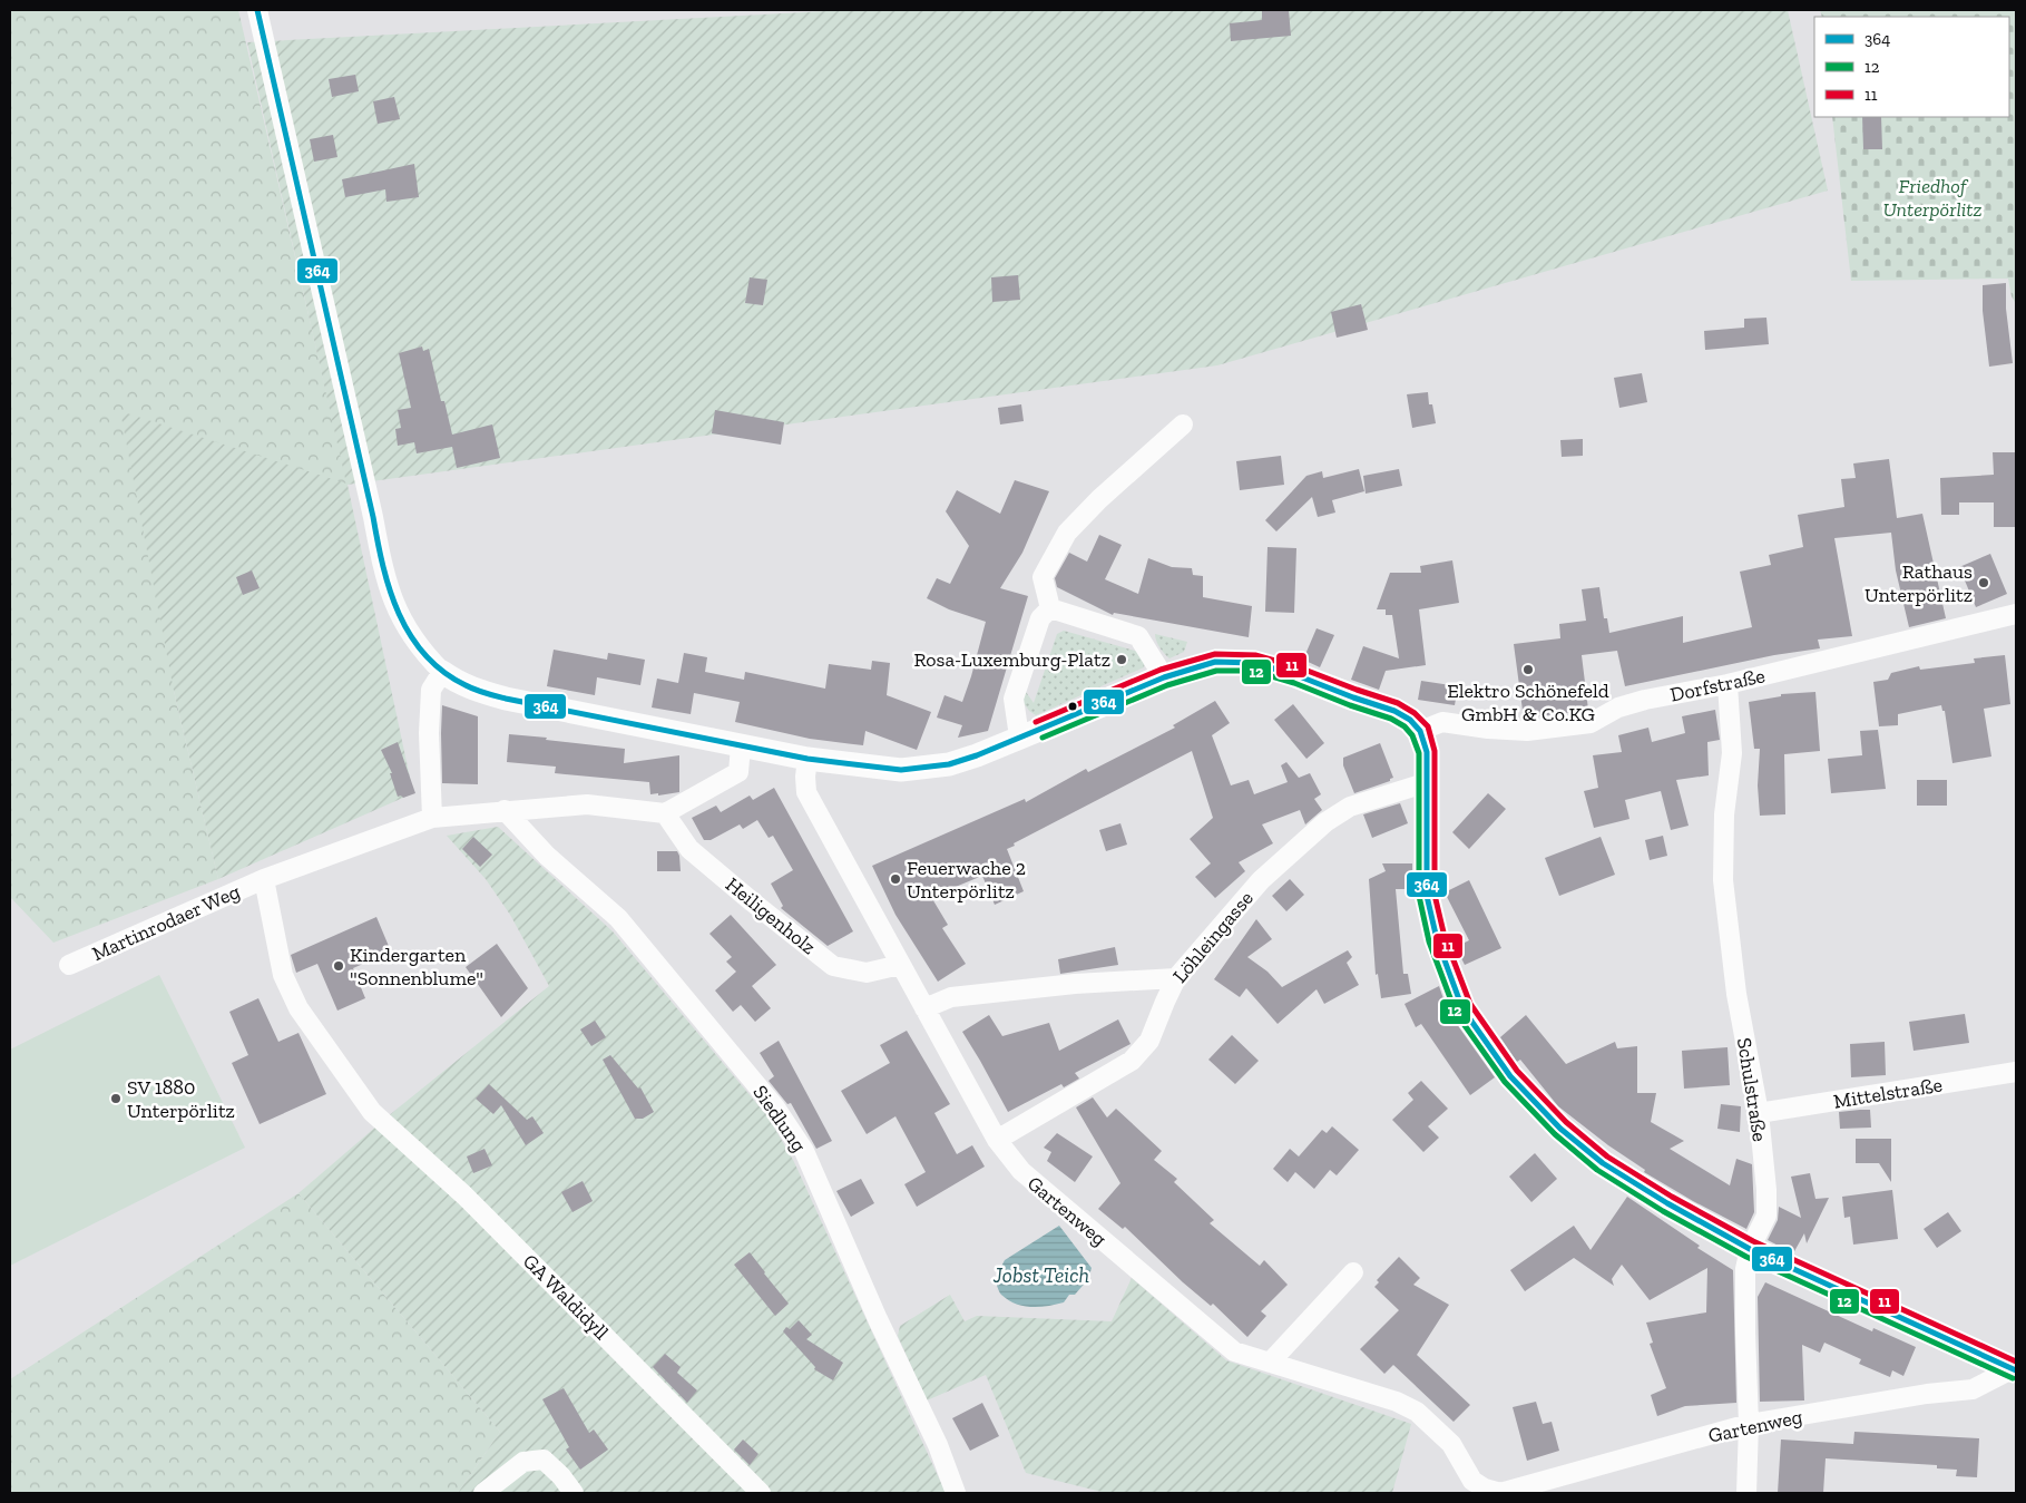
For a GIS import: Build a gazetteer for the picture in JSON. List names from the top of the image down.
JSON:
{
  "streets": {
    "street": [
      "Dorfstraße",
      "Heiligenholz",
      "Martinrodaer Weg",
      "Löhleingasse",
      "Schulstraße",
      "Mittelstraße",
      "Siedlung",
      "Gartenweg",
      "GA Waldidyll"
    ]
  },
  "crossings": [
    ["Dorfstraße", "Schulstraße"],
    ["Heiligenholz", "Gartenweg"],
    ["Martinrodaer Weg", "GA Waldidyll"],
    ["Löhleingasse", "Gartenweg"],
    ["Schulstraße", "Mittelstraße"],
    ["Schulstraße", "Gartenweg"]
  ],
  "water": ["Jobst Teich"],
  "parks": ["Friedhof Unterpörlitz"],
  "places": [
    "Rathaus Unterpörlitz",
    "Rosa-Luxemburg-Platz",
    "Elektro Schönefeld GmbH & Co.KG",
    "Feuerwache 2 Unterpörlitz",
    "Kindergarten \"Sonnenblume\"",
    "SV 1880 Unterpörlitz"
  ],
  "lines": ["transit line 364", "transit line 11", "transit line 12"],
  "legend": ["364", "12", "11"]
}
